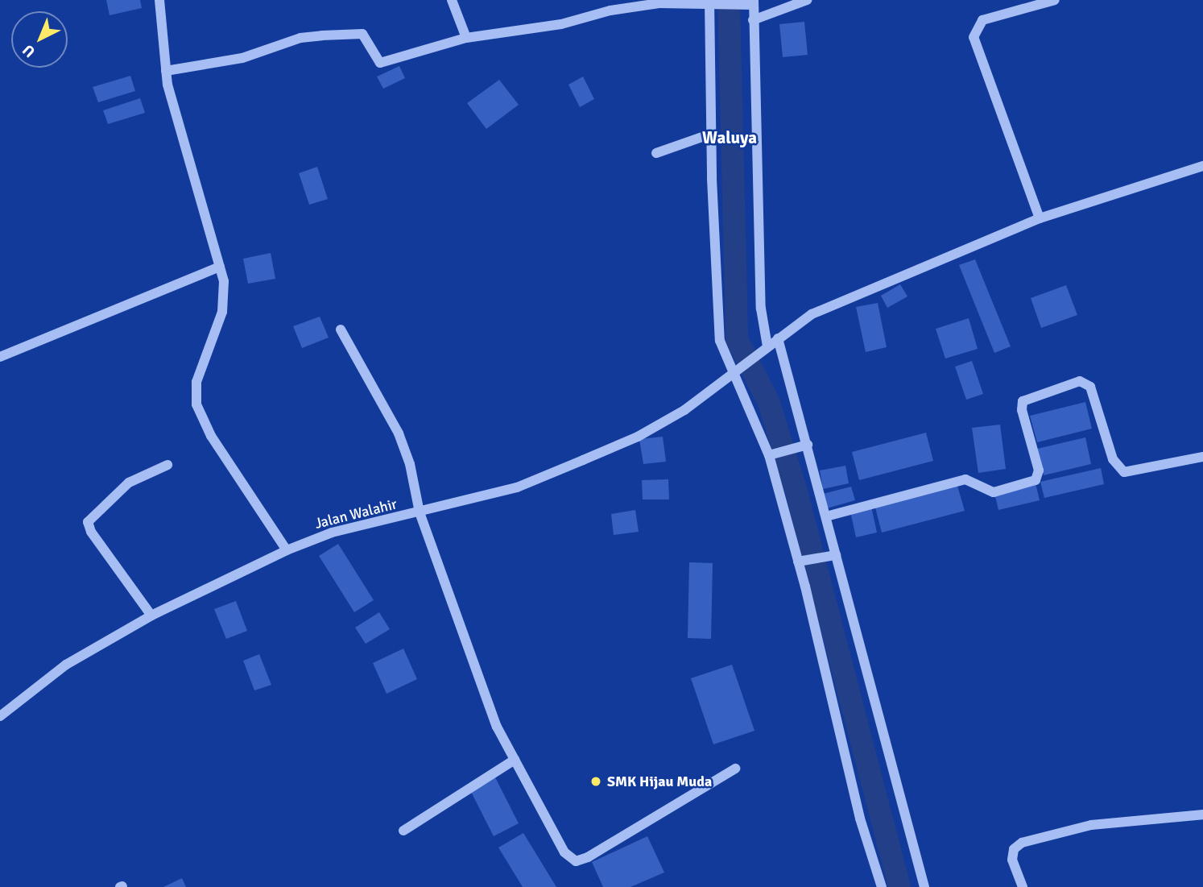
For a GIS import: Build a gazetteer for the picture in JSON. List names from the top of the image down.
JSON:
{
  "streets": {
    "street": ["Jalan Walahir"]
  },
  "districts": ["Waluya"],
  "places": ["SMK Hijau Muda"],
  "north": "bottom left"
}
